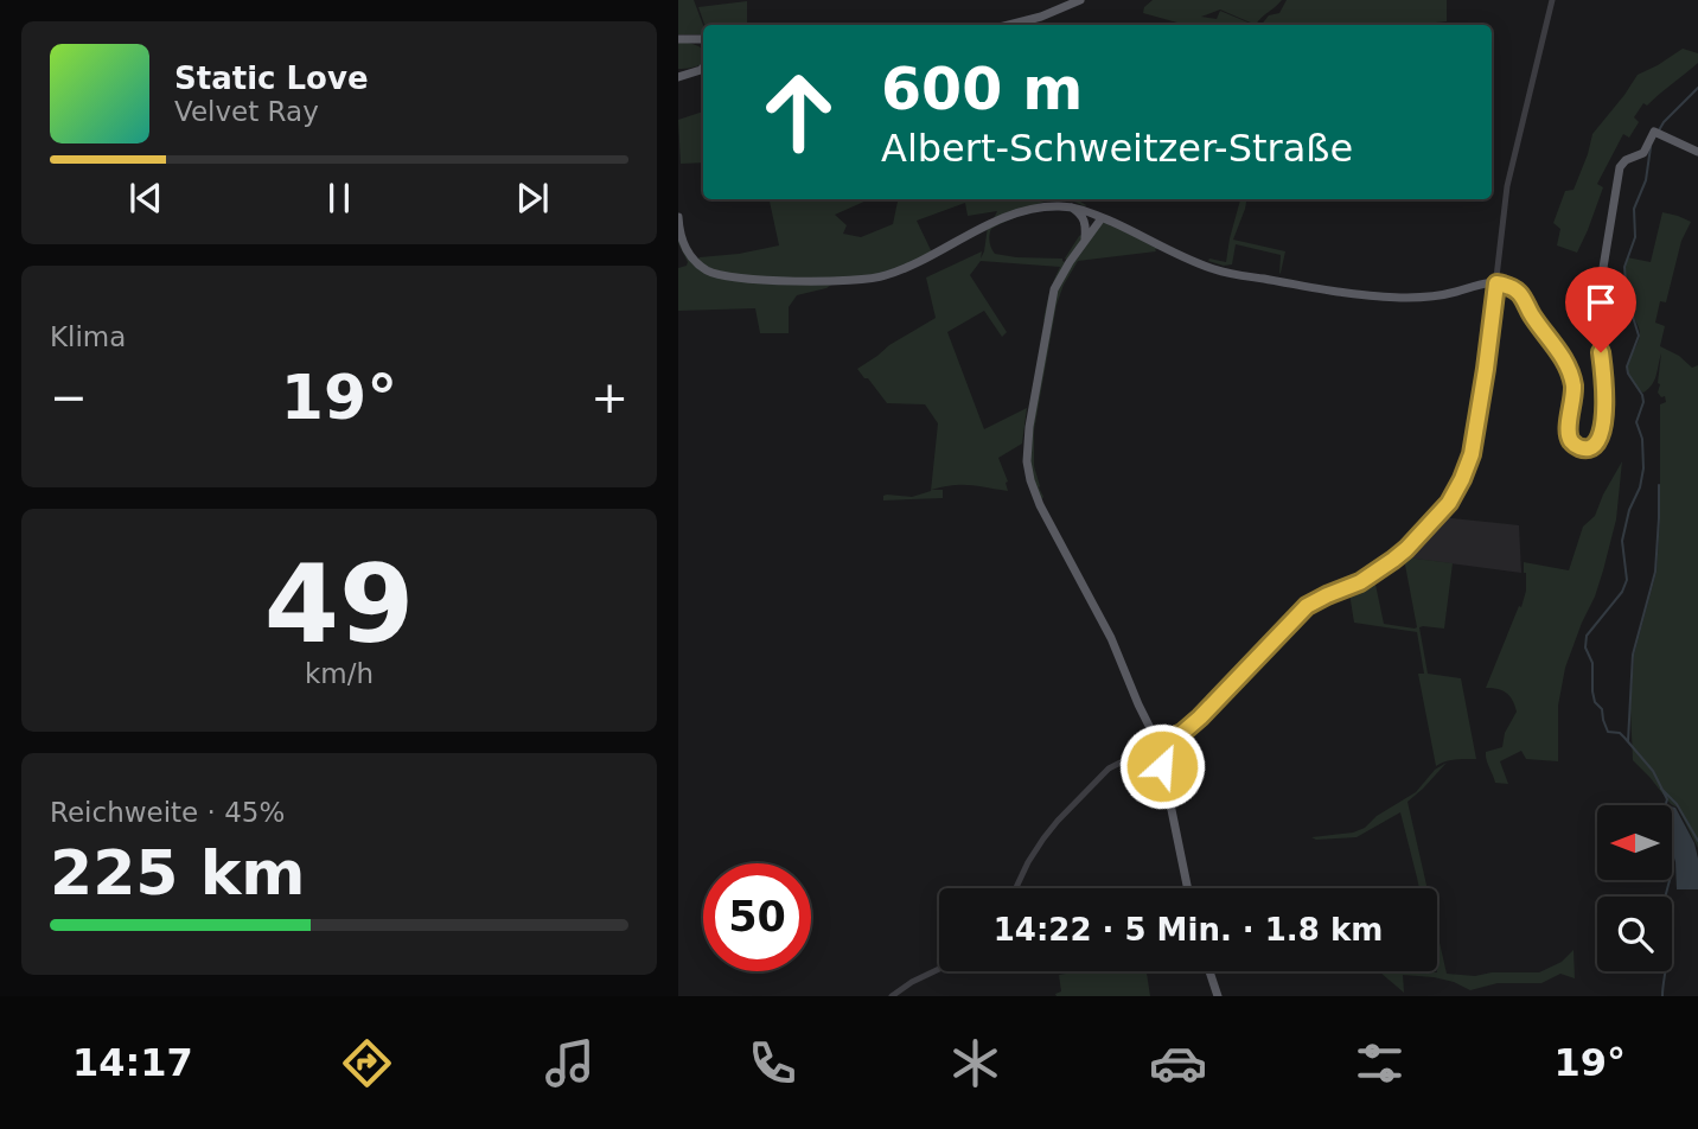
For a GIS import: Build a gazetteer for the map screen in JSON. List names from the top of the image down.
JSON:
{
  "north": "left",
  "page": {
    "turn": ["600 m", "Albert-Schweitzer-Straße"],
    "song": ["Static Love", "Velvet Ray"],
    "tile": [
      "Klima",
      ["49", "km/h"],
      ["Reichweite · 45%", "225 km"]
    ],
    "heat": ["−", "19°", "+"],
    "limit": "50",
    "trip": "14:22 · 5 Min. · 1.8 km",
    "tabs": ["14:17", "19°"]
  }
}
